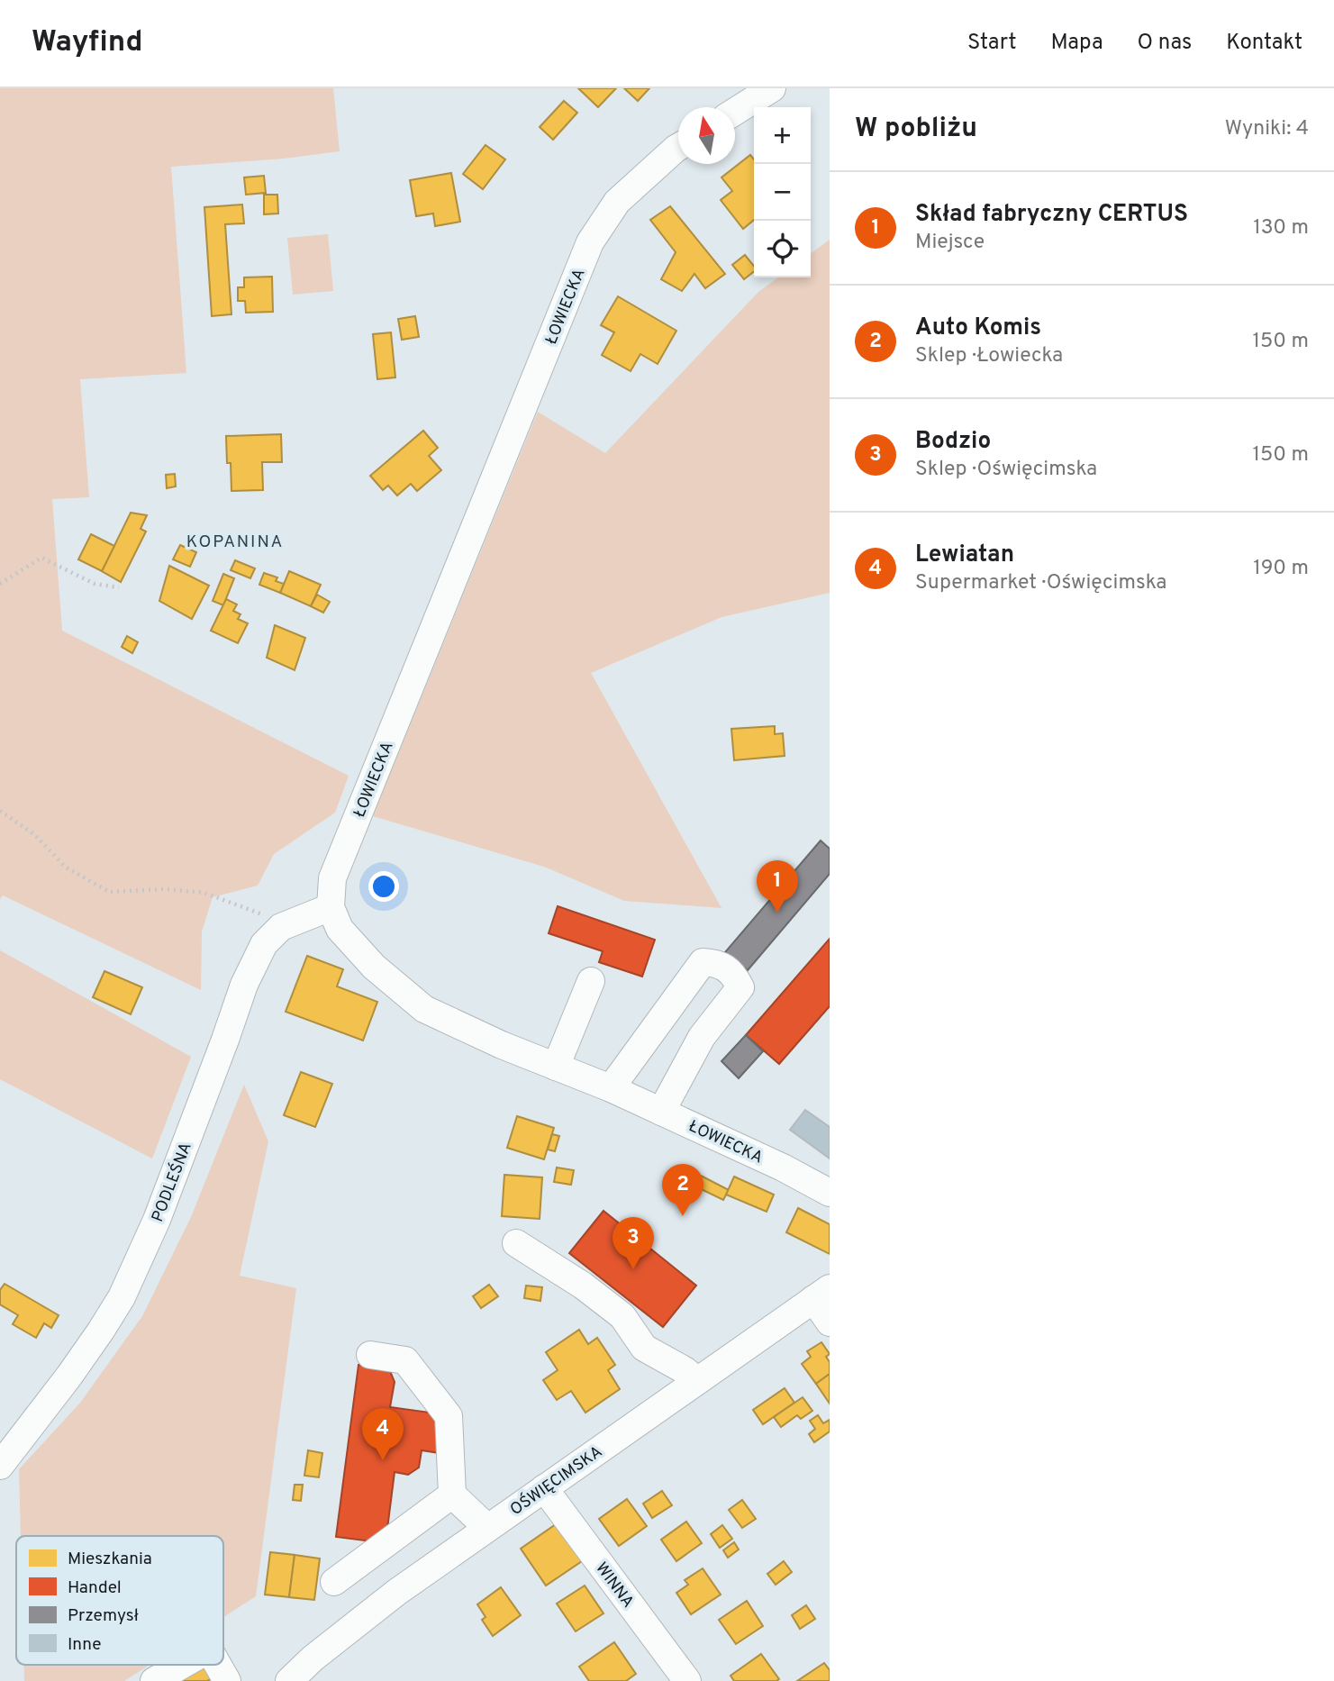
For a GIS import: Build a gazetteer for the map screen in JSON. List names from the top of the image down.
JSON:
{
  "streets": {
    "street": [
      "ŁOWIECKA",
      "PODLEŚNA",
      "OŚWIĘCIMSKA",
      "WINNA"
    ]
  },
  "crossings": [
    ["ŁOWIECKA", "PODLEŚNA"],
    ["OŚWIĘCIMSKA", "WINNA"]
  ],
  "districts": ["KOPANINA"],
  "legend": [
    "Mieszkania",
    "Handel",
    "Przemysł",
    "Inne"
  ],
  "north": "top",
  "page": {
    "header": "Wayfind",
    "nav": [
      "Start",
      "Mapa",
      "O nas",
      "Kontakt"
    ],
    "heading": ["W pobliżu", "Wyniki: 4"],
    "map_buttons": ["+", "−"],
    "list": [
      {
        "mark": "1",
        "name": "Skład fabryczny CERTUS",
        "note": "Miejsce",
        "value": "130 m"
      },
      {
        "mark": "2",
        "name": "Auto Komis",
        "note": "Sklep · Łowiecka",
        "value": "150 m"
      },
      {
        "mark": "3",
        "name": "Bodzio",
        "note": "Sklep · Oświęcimska",
        "value": "150 m"
      },
      {
        "mark": "4",
        "name": "Lewiatan",
        "note": "Supermarket · Oświęcimska",
        "value": "190 m"
      }
    ],
    "pins": [
      "1",
      "2",
      "3",
      "4"
    ]
  }
}
